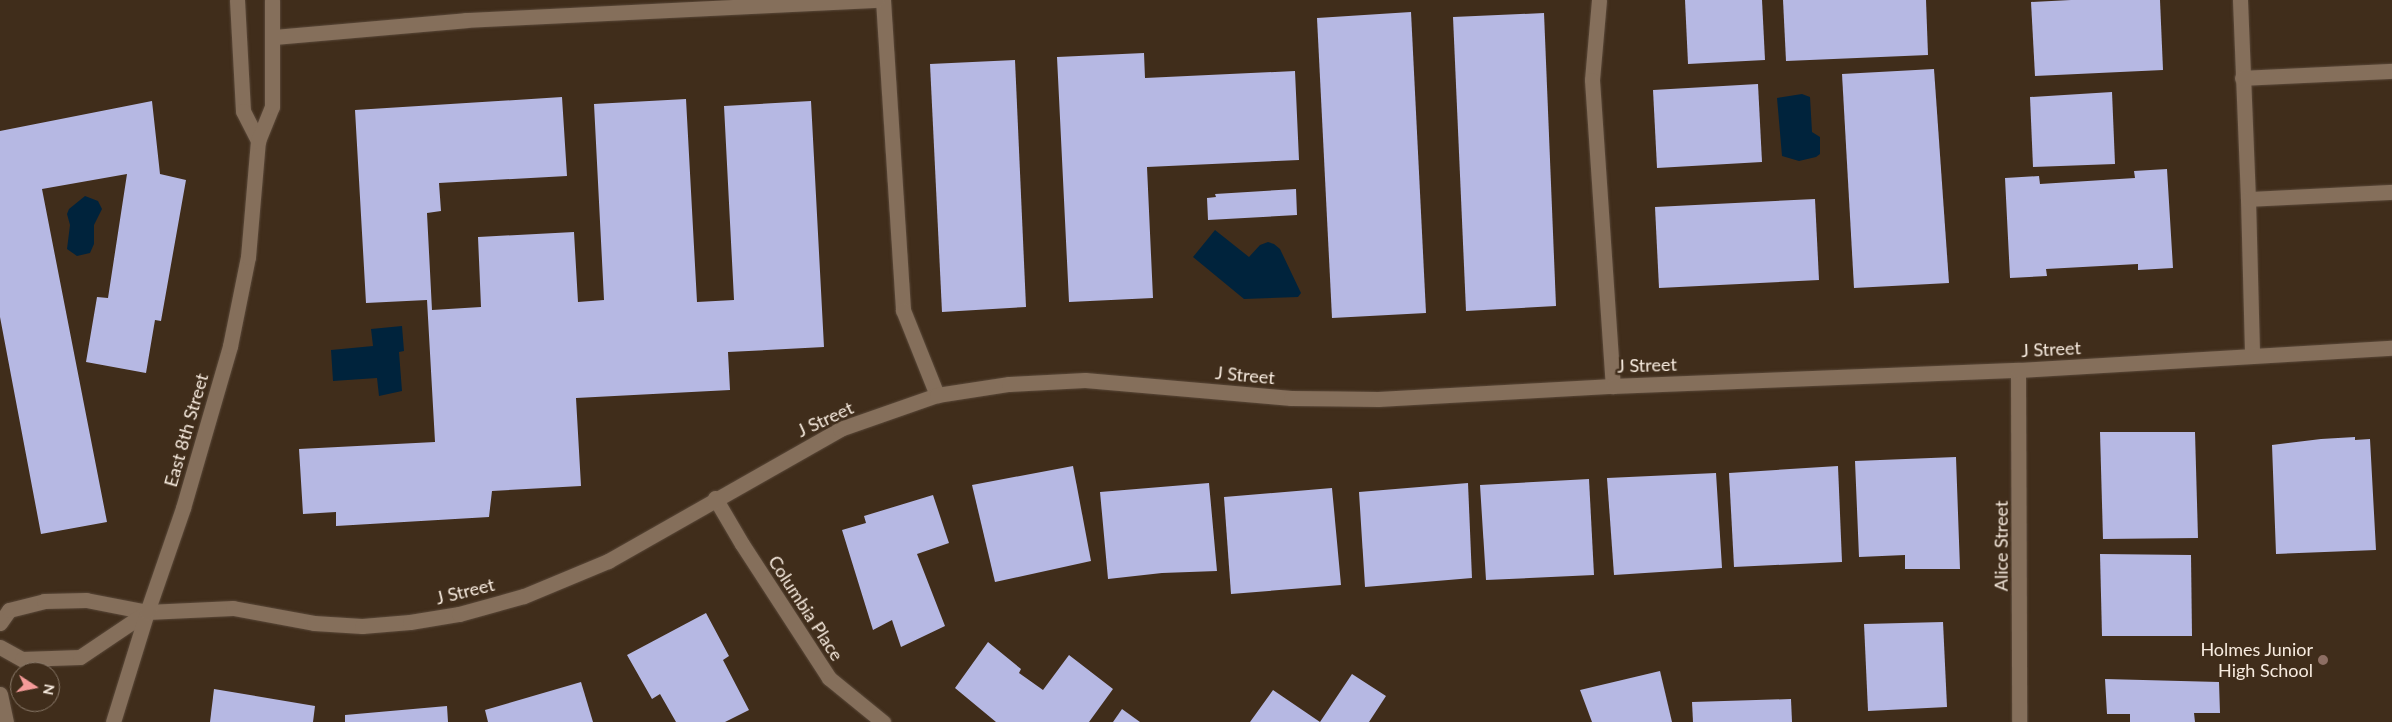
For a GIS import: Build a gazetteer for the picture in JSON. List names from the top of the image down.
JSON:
{
  "streets": {
    "street": [
      "J Street",
      "East 8th Street",
      "Alice Street",
      "Columbia Place"
    ]
  },
  "crossings": [
    ["J Street", "East 8th Street"],
    ["J Street", "Alice Street"],
    ["J Street", "Columbia Place"]
  ],
  "places": ["Holmes Junior High School"],
  "north": "right"
}
